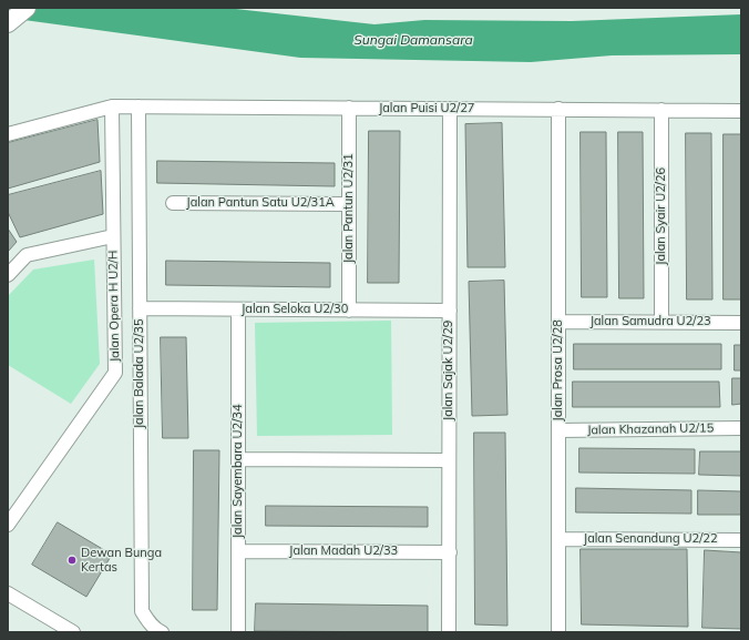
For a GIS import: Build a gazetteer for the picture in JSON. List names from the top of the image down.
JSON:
{
  "streets": {
    "street": [
      "Jalan Puisi U2/27",
      "Jalan Pantun Satu U2/31A",
      "Jalan Pantun U2/31",
      "Jalan Syair U2/26",
      "Jalan Opera H U2/H",
      "Jalan Seloka U2/30",
      "Jalan Samudra U2/23",
      "Jalan Sajak U2/29",
      "Jalan Prosa U2/28",
      "Jalan Balada U2/35",
      "Jalan Khazanah U2/15",
      "Jalan Sayembara U2/34",
      "Jalan Senandung U2/22",
      "Jalan Madah U2/33"
    ]
  },
  "crossings": [
    ["Jalan Puisi U2/27", "Jalan Pantun U2/31"],
    ["Jalan Puisi U2/27", "Jalan Syair U2/26"],
    ["Jalan Puisi U2/27", "Jalan Opera H U2/H"],
    ["Jalan Puisi U2/27", "Jalan Sajak U2/29"],
    ["Jalan Puisi U2/27", "Jalan Prosa U2/28"],
    ["Jalan Puisi U2/27", "Jalan Balada U2/35"],
    ["Jalan Pantun Satu U2/31A", "Jalan Pantun U2/31"],
    ["Jalan Pantun U2/31", "Jalan Seloka U2/30"],
    ["Jalan Syair U2/26", "Jalan Samudra U2/23"],
    ["Jalan Seloka U2/30", "Jalan Sajak U2/29"],
    ["Jalan Seloka U2/30", "Jalan Balada U2/35"],
    ["Jalan Seloka U2/30", "Jalan Sayembara U2/34"],
    ["Jalan Samudra U2/23", "Jalan Prosa U2/28"],
    ["Jalan Sajak U2/29", "Jalan Madah U2/33"],
    ["Jalan Prosa U2/28", "Jalan Khazanah U2/15"],
    ["Jalan Prosa U2/28", "Jalan Senandung U2/22"],
    ["Jalan Sayembara U2/34", "Jalan Madah U2/33"]
  ],
  "water": ["Sungai Damansara"],
  "places": ["Dewan Bunga Kertas"]
}
